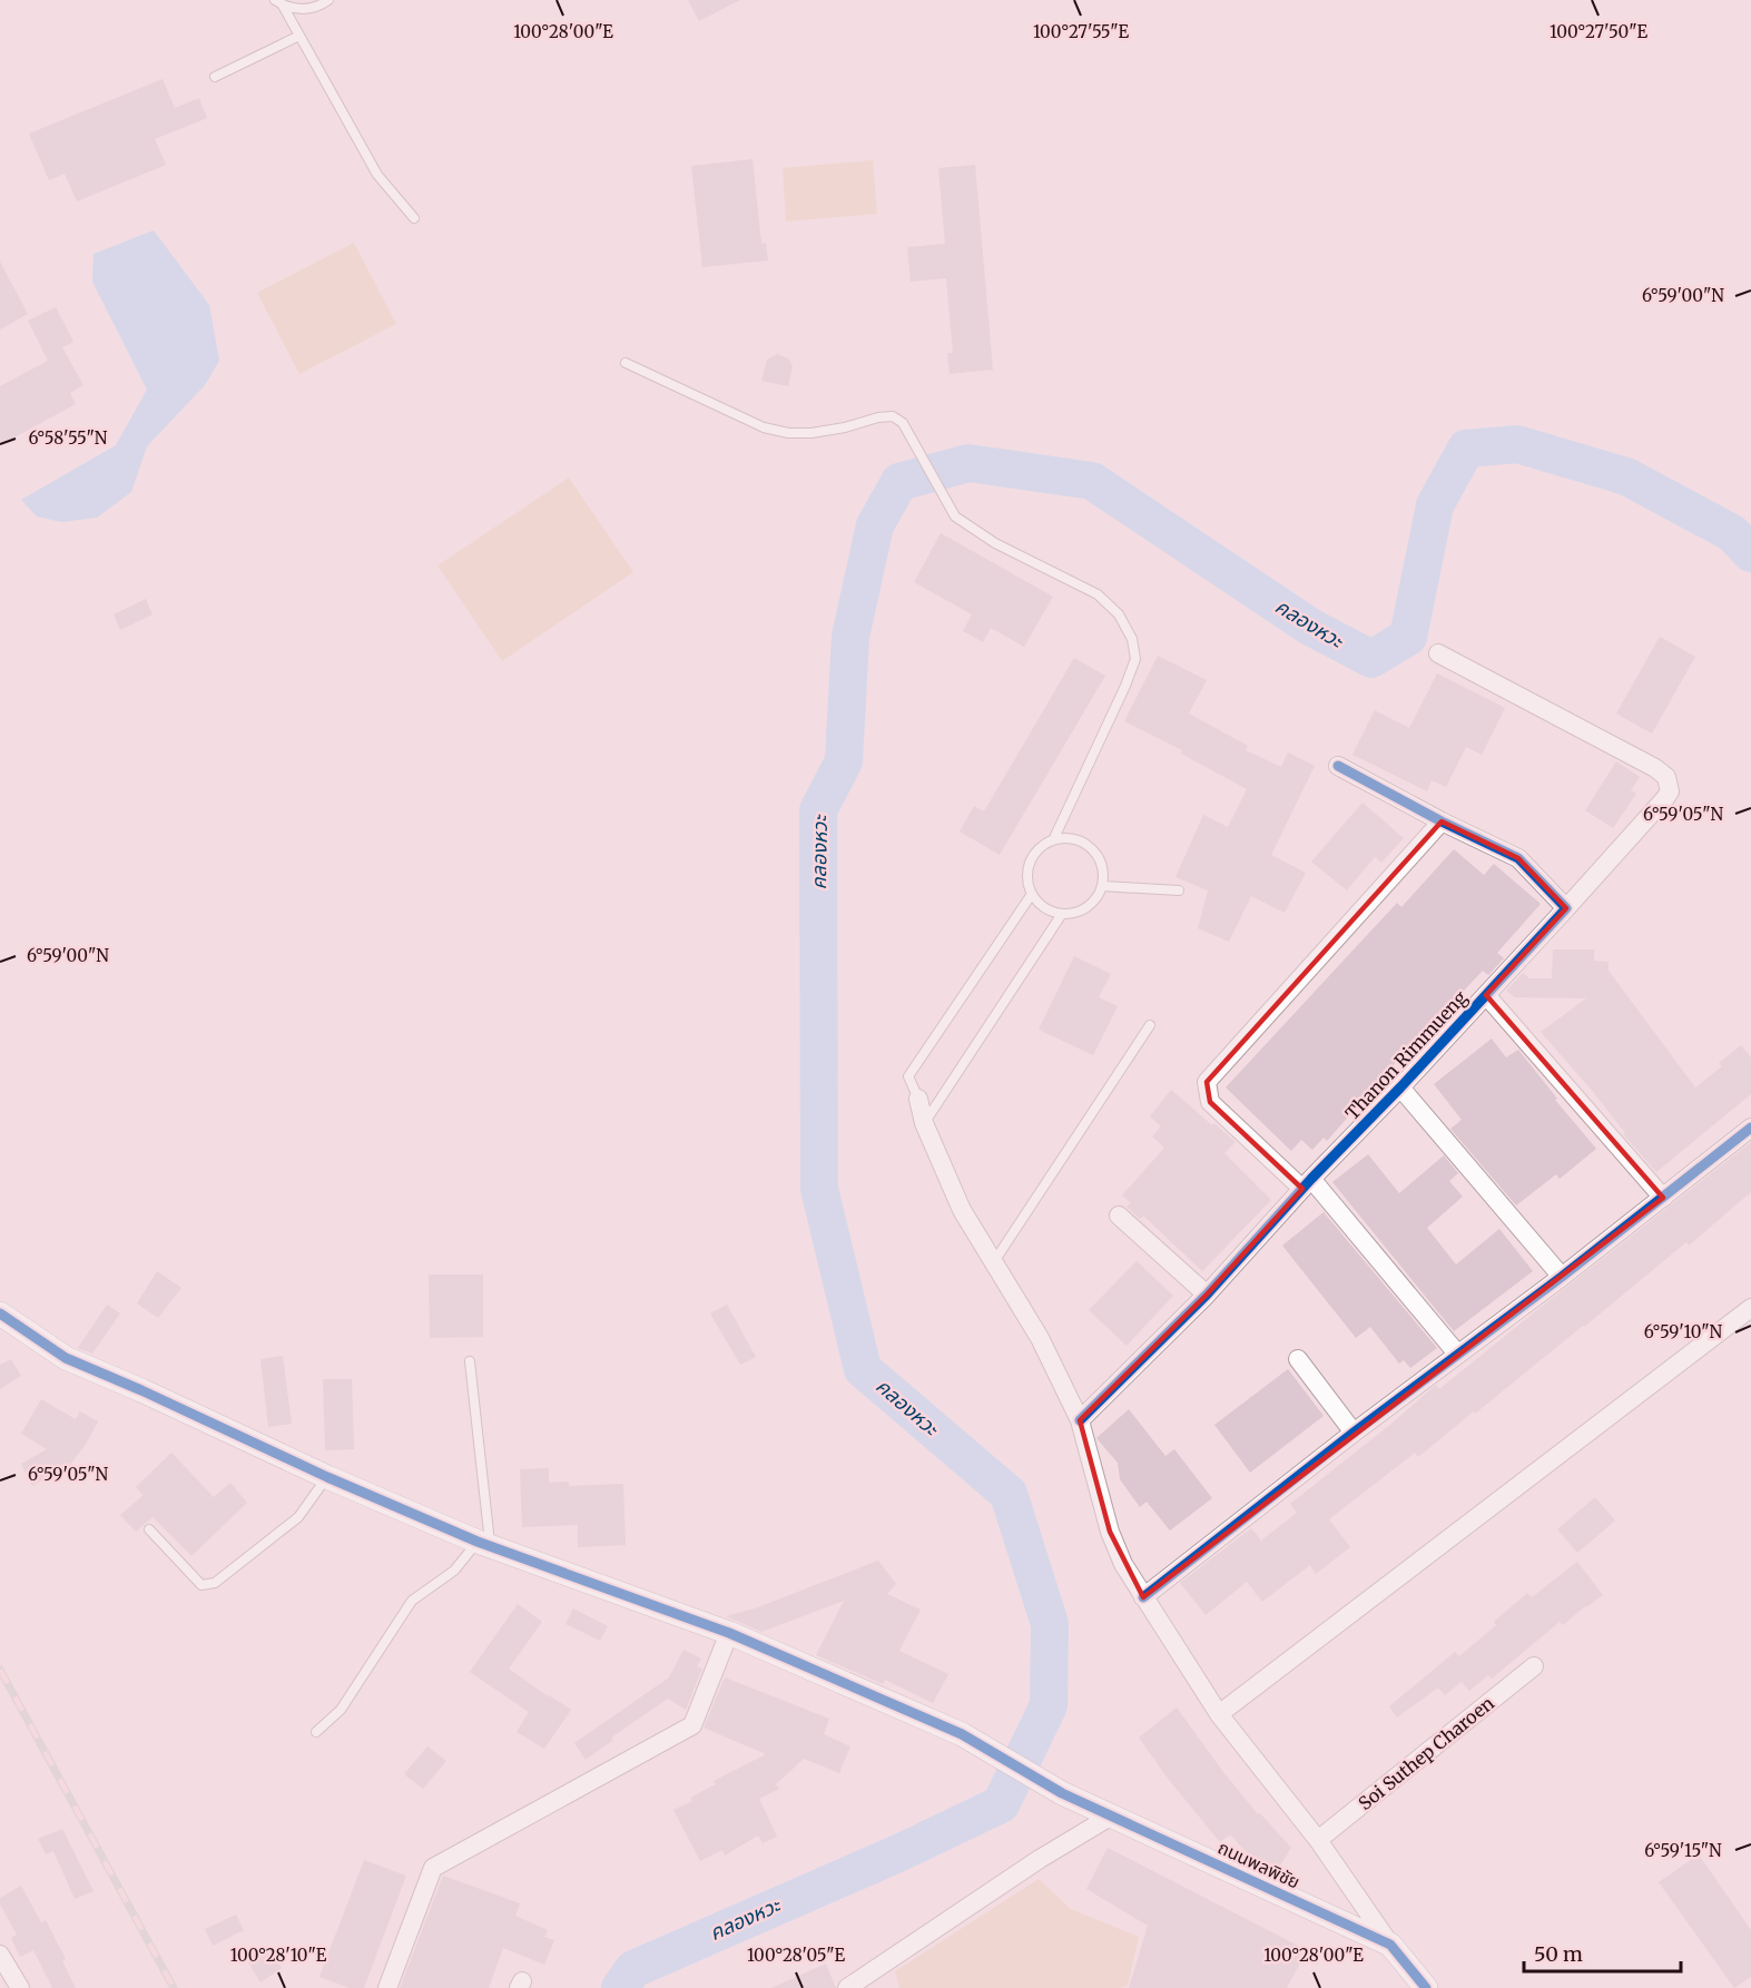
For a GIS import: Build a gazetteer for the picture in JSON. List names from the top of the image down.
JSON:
{
  "streets": {
    "street": ["Thanon Rimmueng", "Soi Suthep Charoen", "ถนนพลพิชัย"]
  },
  "water": ["คลองหวะ"],
  "scale_bar": "50 m",
  "coordinates": [
    "100°27'55\"E",
    "100°28'00\"E",
    "100°27'50\"E",
    "6°59'00\"N",
    "6°58'55\"N",
    "6°59'05\"N",
    "6°59'10\"N",
    "6°59'15\"N",
    "100°28'10\"E",
    "100°28'05\"E"
  ]
}
